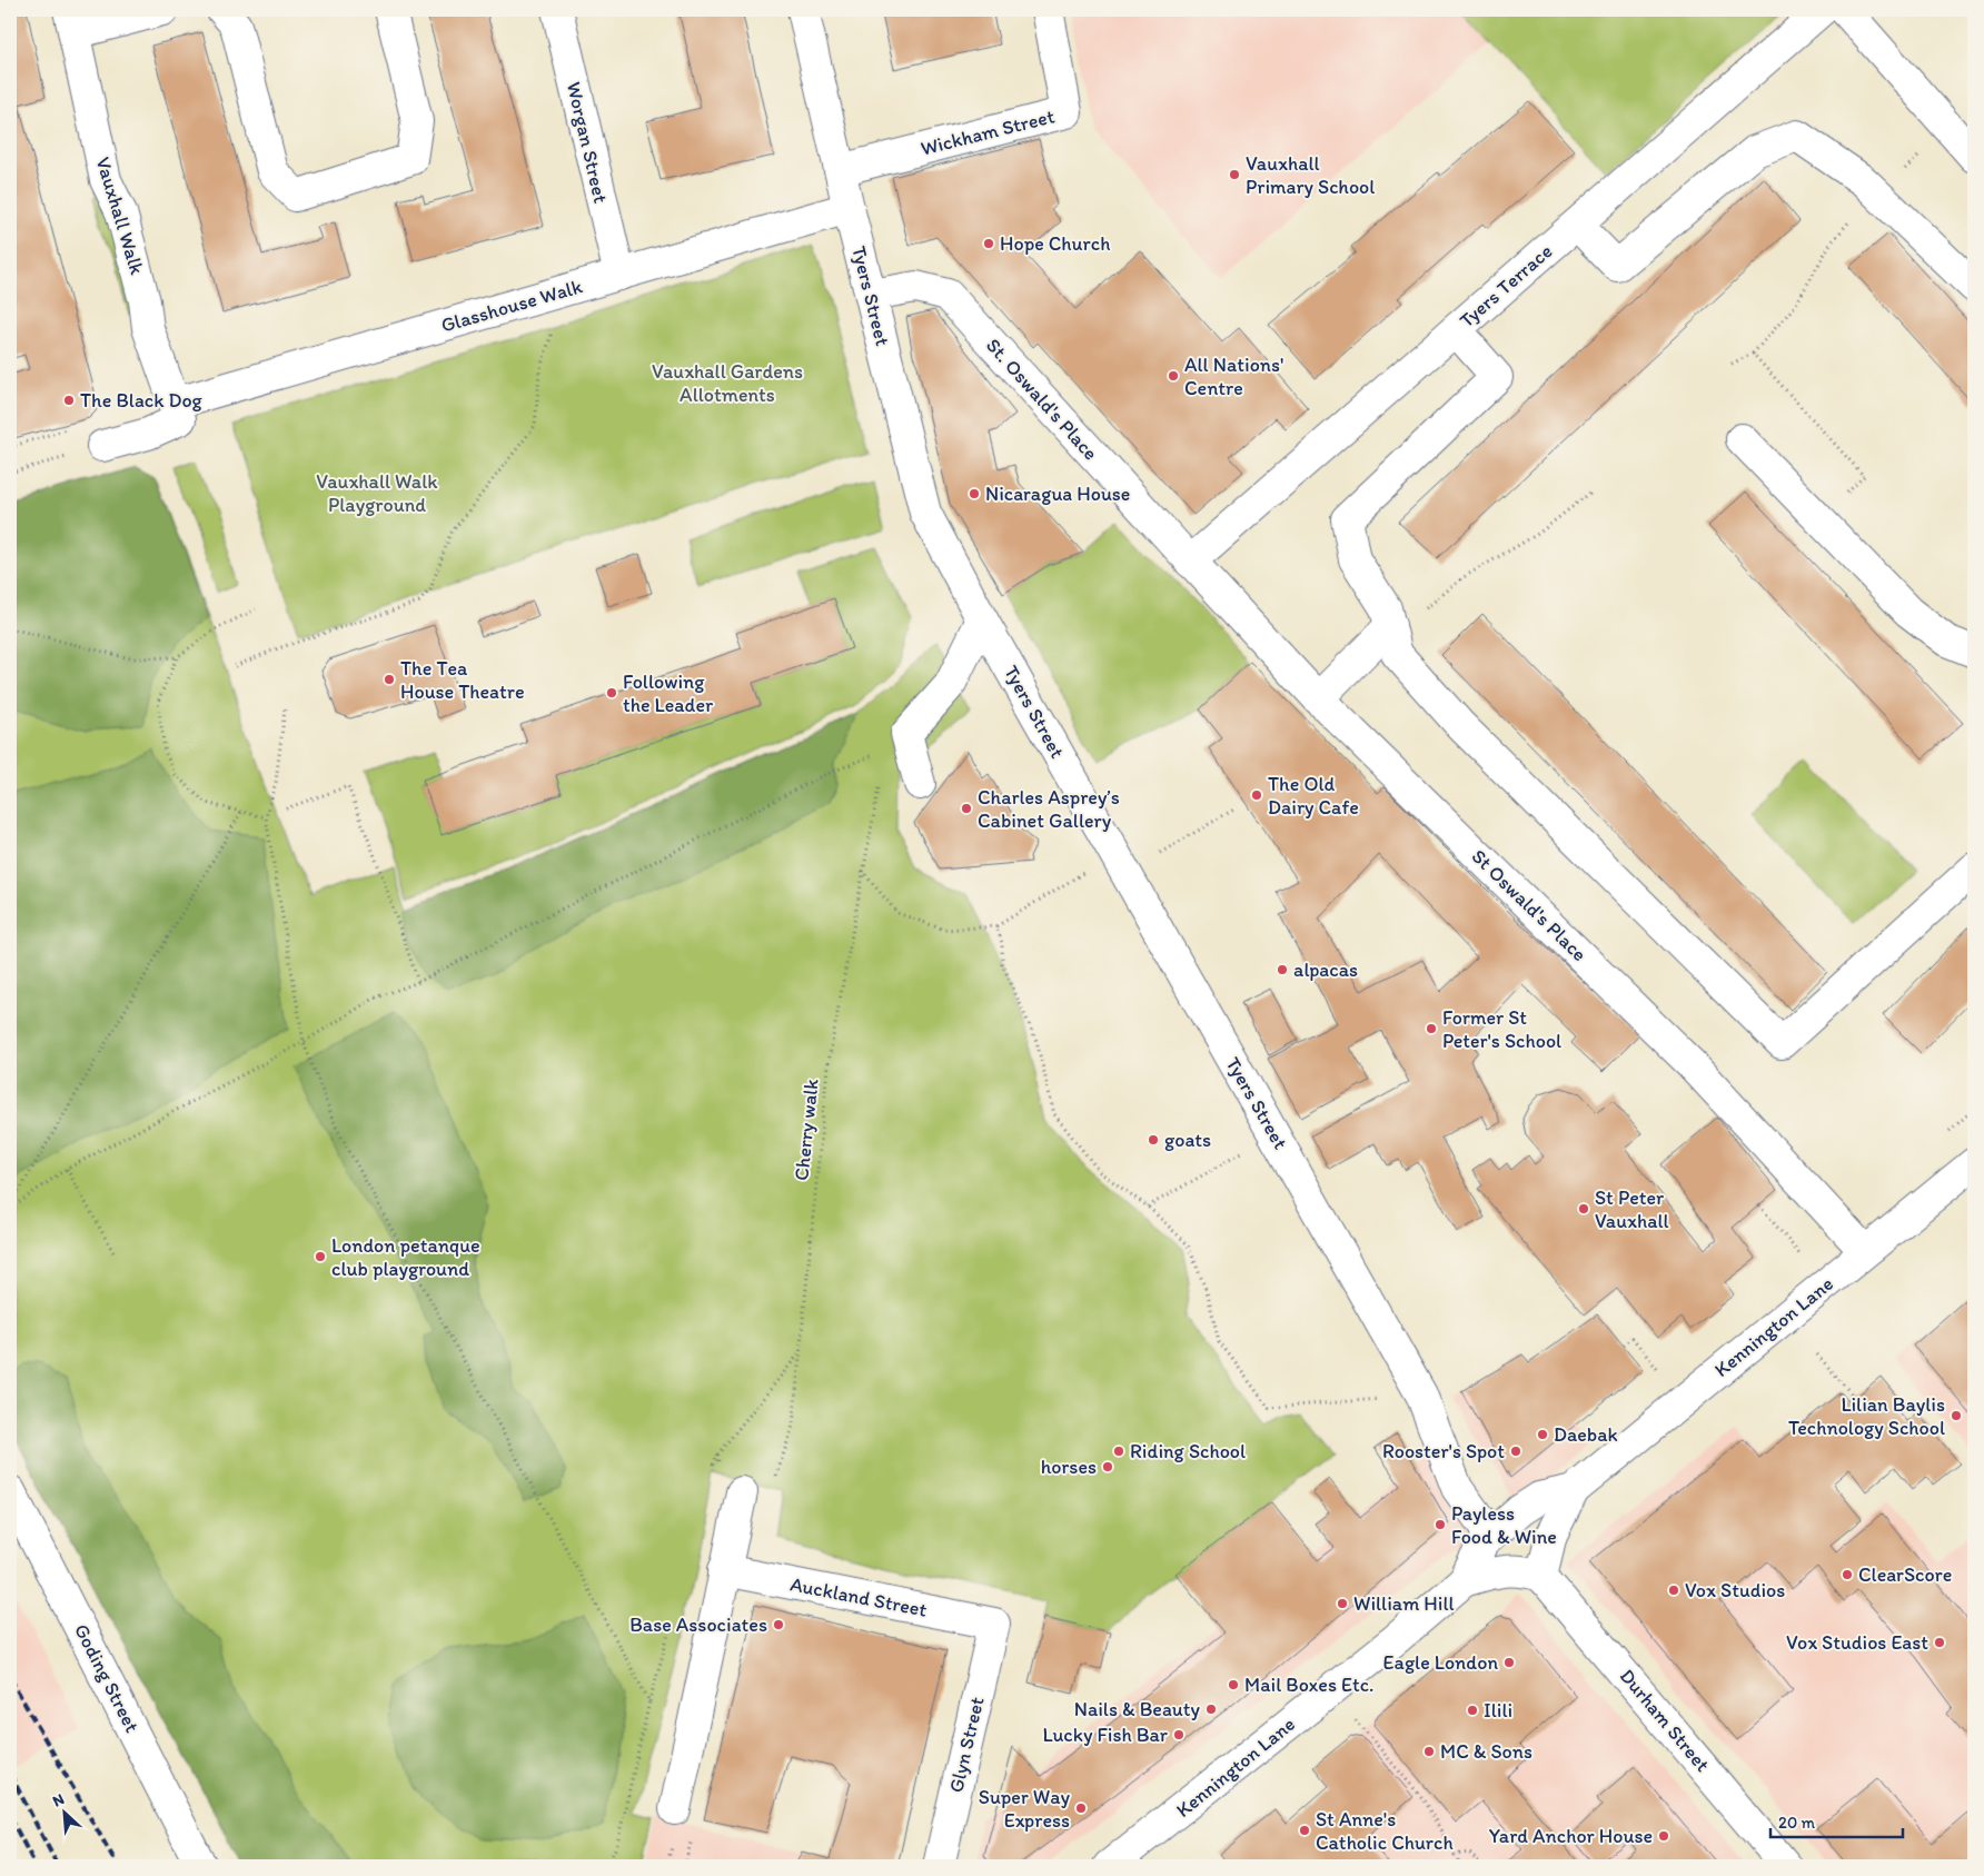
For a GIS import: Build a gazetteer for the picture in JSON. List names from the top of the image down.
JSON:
{
  "streets": {
    "main road": [
      "Wickham Street",
      "Worgan Street",
      "Vauxhall Walk",
      "Tyers Terrace",
      "Tyers Street",
      "Glasshouse Walk",
      "St. Oswald's Place",
      "St Oswald's Place",
      "Kennington Lane",
      "Auckland Street",
      "Goding Street",
      "Durham Street",
      "Glyn Street"
    ],
    "path": ["Cherry walk"]
  },
  "crossings": [
    ["Wickham Street", "Tyers Street"],
    ["Worgan Street", "Glasshouse Walk"],
    ["Vauxhall Walk", "Glasshouse Walk"],
    ["Tyers Terrace", "St. Oswald's Place"],
    ["Tyers Terrace", "St Oswald's Place"],
    ["Tyers Street", "Glasshouse Walk"],
    ["Tyers Street", "St. Oswald's Place"],
    ["Tyers Street", "Kennington Lane"],
    ["St. Oswald's Place", "St Oswald's Place"],
    ["St Oswald's Place", "Kennington Lane"],
    ["Kennington Lane", "Durham Street"],
    ["Auckland Street", "Glyn Street"]
  ],
  "parks": ["Vauxhall Gardens Allotments", "Vauxhall Walk Playground"],
  "places": [
    "Vauxhall Primary School",
    "Hope Church",
    "All Nations' Centre",
    "The Black Dog",
    "Nicaragua House",
    "The Tea House Theatre",
    "Following the Leader",
    "The Old Dairy Cafe",
    "Charles Asprey’s Cabinet Gallery",
    "alpacas",
    "Former St Peter's School",
    "goats",
    "St Peter Vauxhall",
    "London petanque club playground",
    "Lilian Baylis Technology School",
    "Daebak",
    "Riding School",
    "Rooster's Spot",
    "horses",
    "Payless Food & Wine",
    "ClearScore",
    "Vox Studios",
    "William Hill",
    "Base Associates",
    "Vox Studios East",
    "Eagle London",
    "Mail Boxes Etc.",
    "Nails & Beauty",
    "Ilili",
    "Lucky Fish Bar",
    "MC & Sons",
    "Super Way Express",
    "St Anne's Catholic Church",
    "Yard Anchor House"
  ],
  "scale_bar": "20 m",
  "north": "top left"
}
